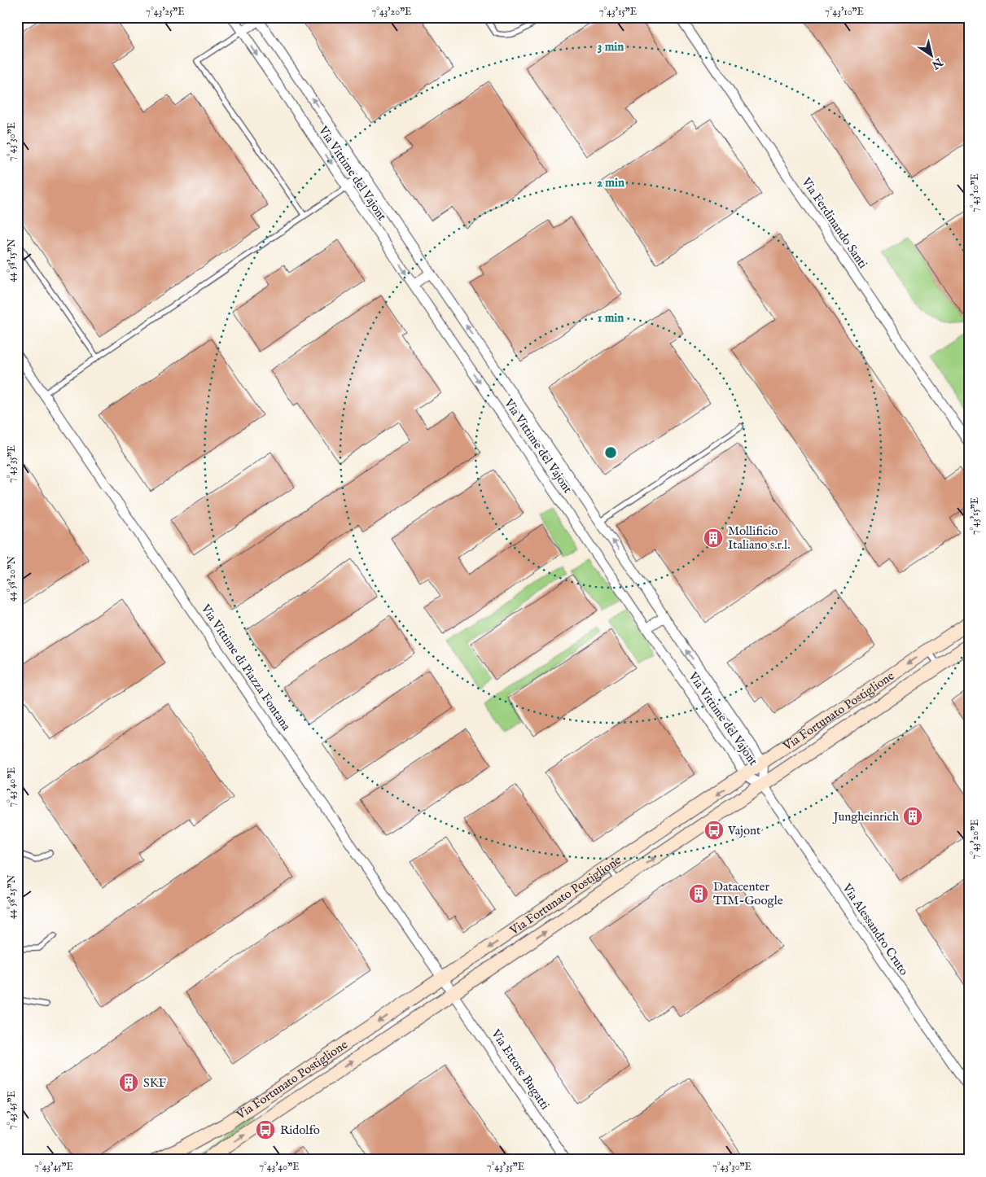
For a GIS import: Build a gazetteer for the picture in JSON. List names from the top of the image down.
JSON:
{
  "streets": {
    "street": [
      "Via Vittime del Vajont",
      "Via Ferdinando Santi",
      "Via Vittime di Piazza Fontana",
      "Via Fortunato Postiglione",
      "Via Alessandro Cruto",
      "Via Ettore Bugatti"
    ]
  },
  "crossings": [
    ["Via Vittime del Vajont", "Via Fortunato Postiglione"],
    ["Via Vittime del Vajont", "Via Alessandro Cruto"],
    ["Via Vittime di Piazza Fontana", "Via Fortunato Postiglione"],
    ["Via Vittime di Piazza Fontana", "Via Ettore Bugatti"],
    ["Via Fortunato Postiglione", "Via Alessandro Cruto"],
    ["Via Fortunato Postiglione", "Via Ettore Bugatti"]
  ],
  "places": {
    "building": [
      "Mollificio Italiano s.r.l.",
      "Jungheinrich",
      "Datacenter TIM-Google",
      "SKF"
    ],
    "bus stop": ["Vajont", "Ridolfo"]
  },
  "north": "bottom right",
  "coordinates": [
    "7°43'25\"E",
    "7°43'20\"E",
    "7°43'15\"E",
    "7°43'10\"E",
    "7°43'30\"E",
    "44°58'15\"N",
    "7°43'35\"E",
    "44°58'20\"N",
    "7°43'40\"E",
    "44°58'25\"N",
    "7°43'45\"E"
  ],
  "rings": ["3 min", "2 min", "1 min"]
}
